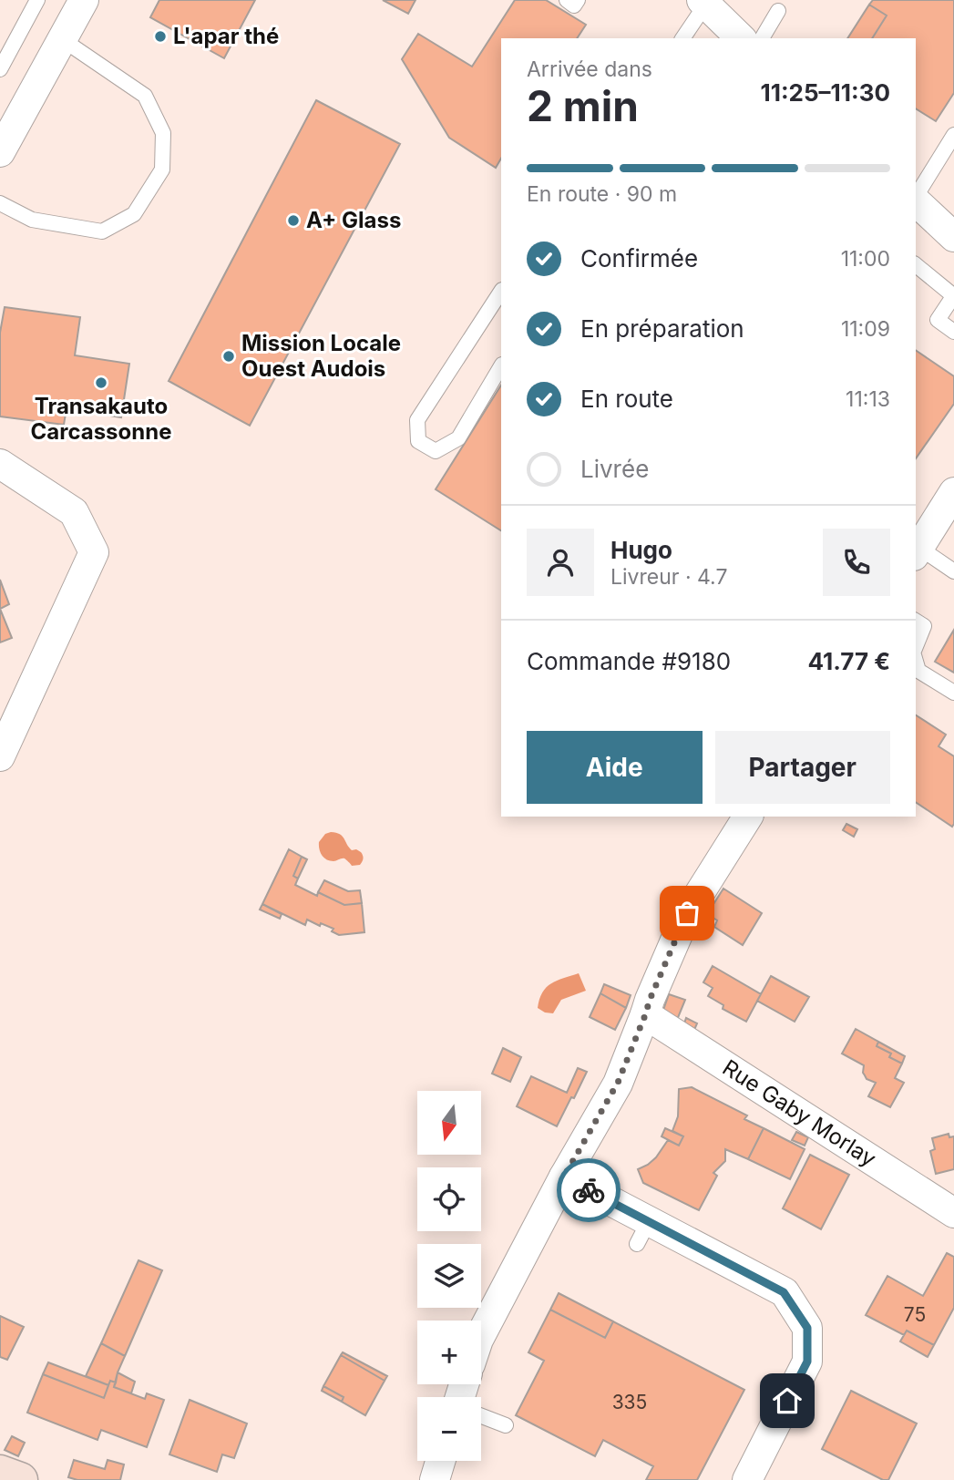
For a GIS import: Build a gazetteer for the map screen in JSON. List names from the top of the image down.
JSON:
{
  "streets": {
    "street": ["Rue Gaby Morlay"]
  },
  "places": [
    "L'apar thé",
    "A+ Glass",
    "Mission Locale Ouest Audois",
    "Transakauto Carcassonne"
  ],
  "house_numbers": ["75", "335"],
  "north": "bottom",
  "page": {
    "heading": ["2 min", "Arrivée dans", "11:25–11:30"],
    "panel": [
      "Hugo",
      "Livreur · 4.7",
      "Commande #9180",
      "41.77 €"
    ],
    "bar": "En route · 90 m",
    "list": [
      ["Confirmée", "11:00"],
      ["En préparation", "11:09"],
      ["En route", "11:13"],
      "Livrée"
    ],
    "buttons": ["Aide", "Partager"],
    "map_buttons": ["+", "−"]
  }
}
